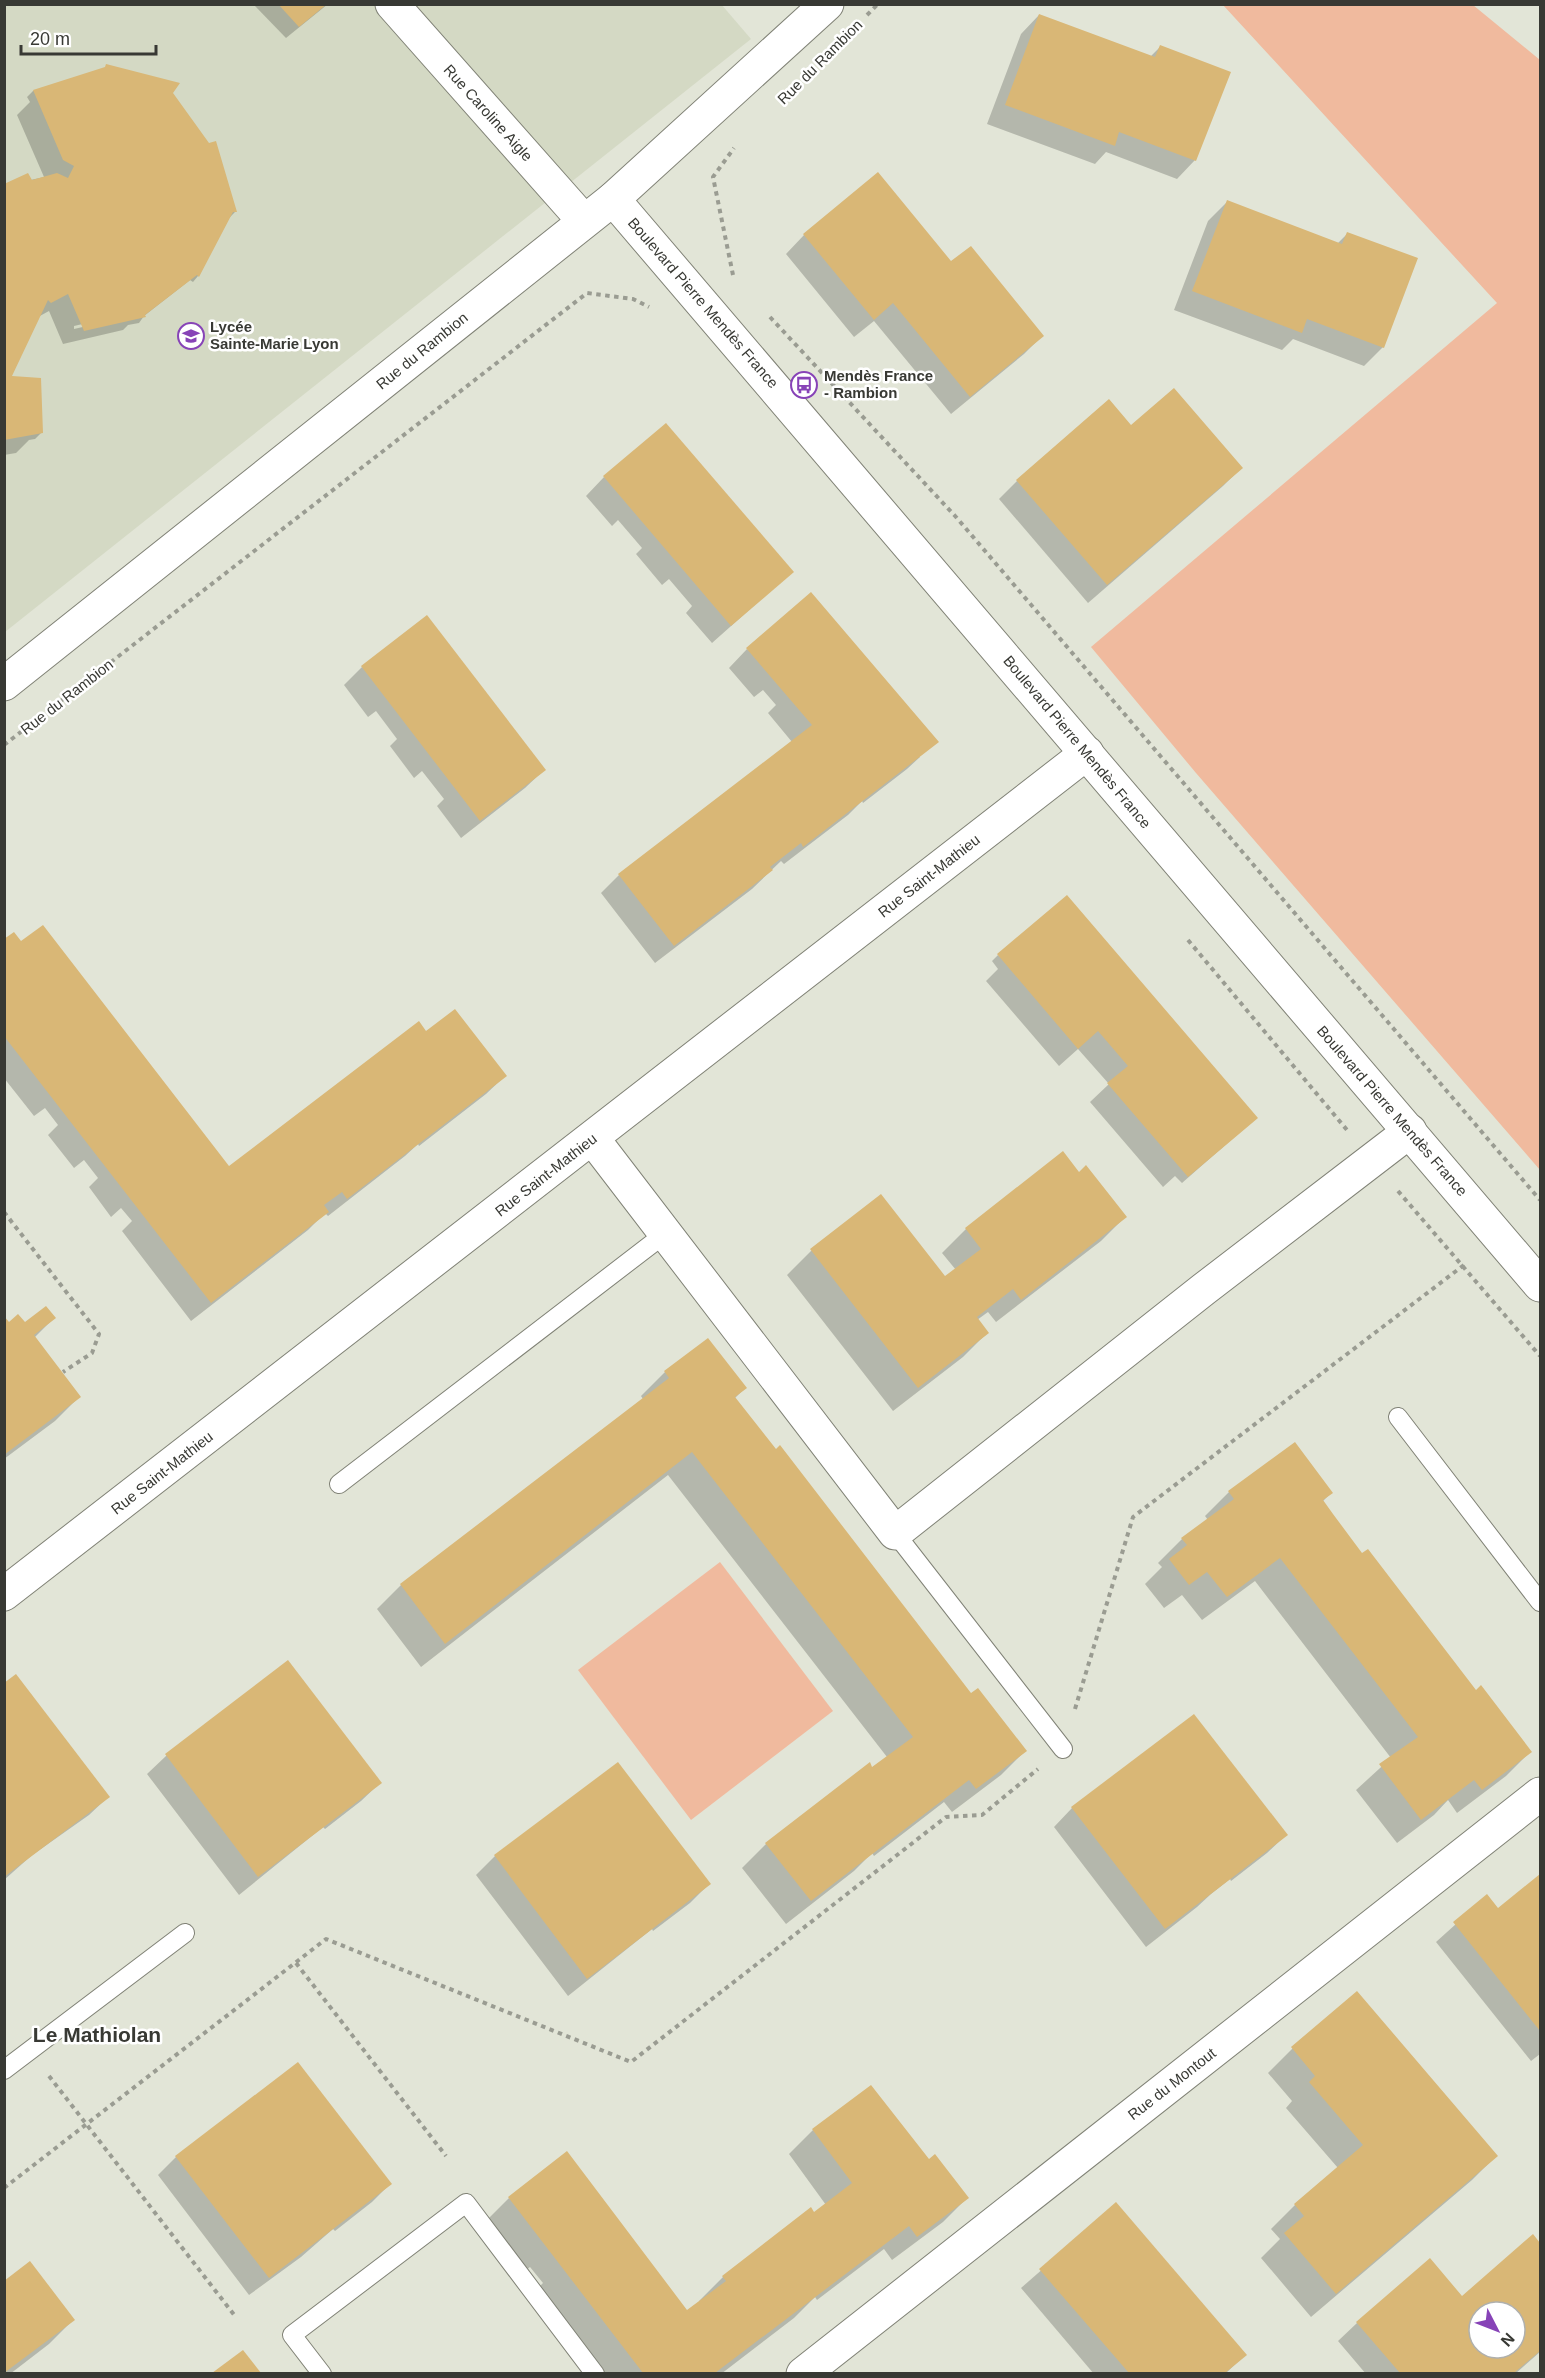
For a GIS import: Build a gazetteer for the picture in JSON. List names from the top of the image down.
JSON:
{
  "streets": {
    "street": [
      "Rue du Rambion",
      "Rue Caroline Aigle",
      "Boulevard Pierre Mendès France",
      "Rue Saint-Mathieu",
      "Rue du Montout"
    ]
  },
  "crossings": [
    ["Rue du Rambion", "Rue Caroline Aigle"],
    ["Rue du Rambion", "Boulevard Pierre Mendès France"],
    ["Boulevard Pierre Mendès France", "Rue Saint-Mathieu"]
  ],
  "districts": ["Le Mathiolan"],
  "places": {
    "school or university": ["Lycée Sainte-Marie Lyon"],
    "bus stop": ["Mendès France - Rambion"]
  },
  "scale_bar": "20 m",
  "north": "bottom right"
}
